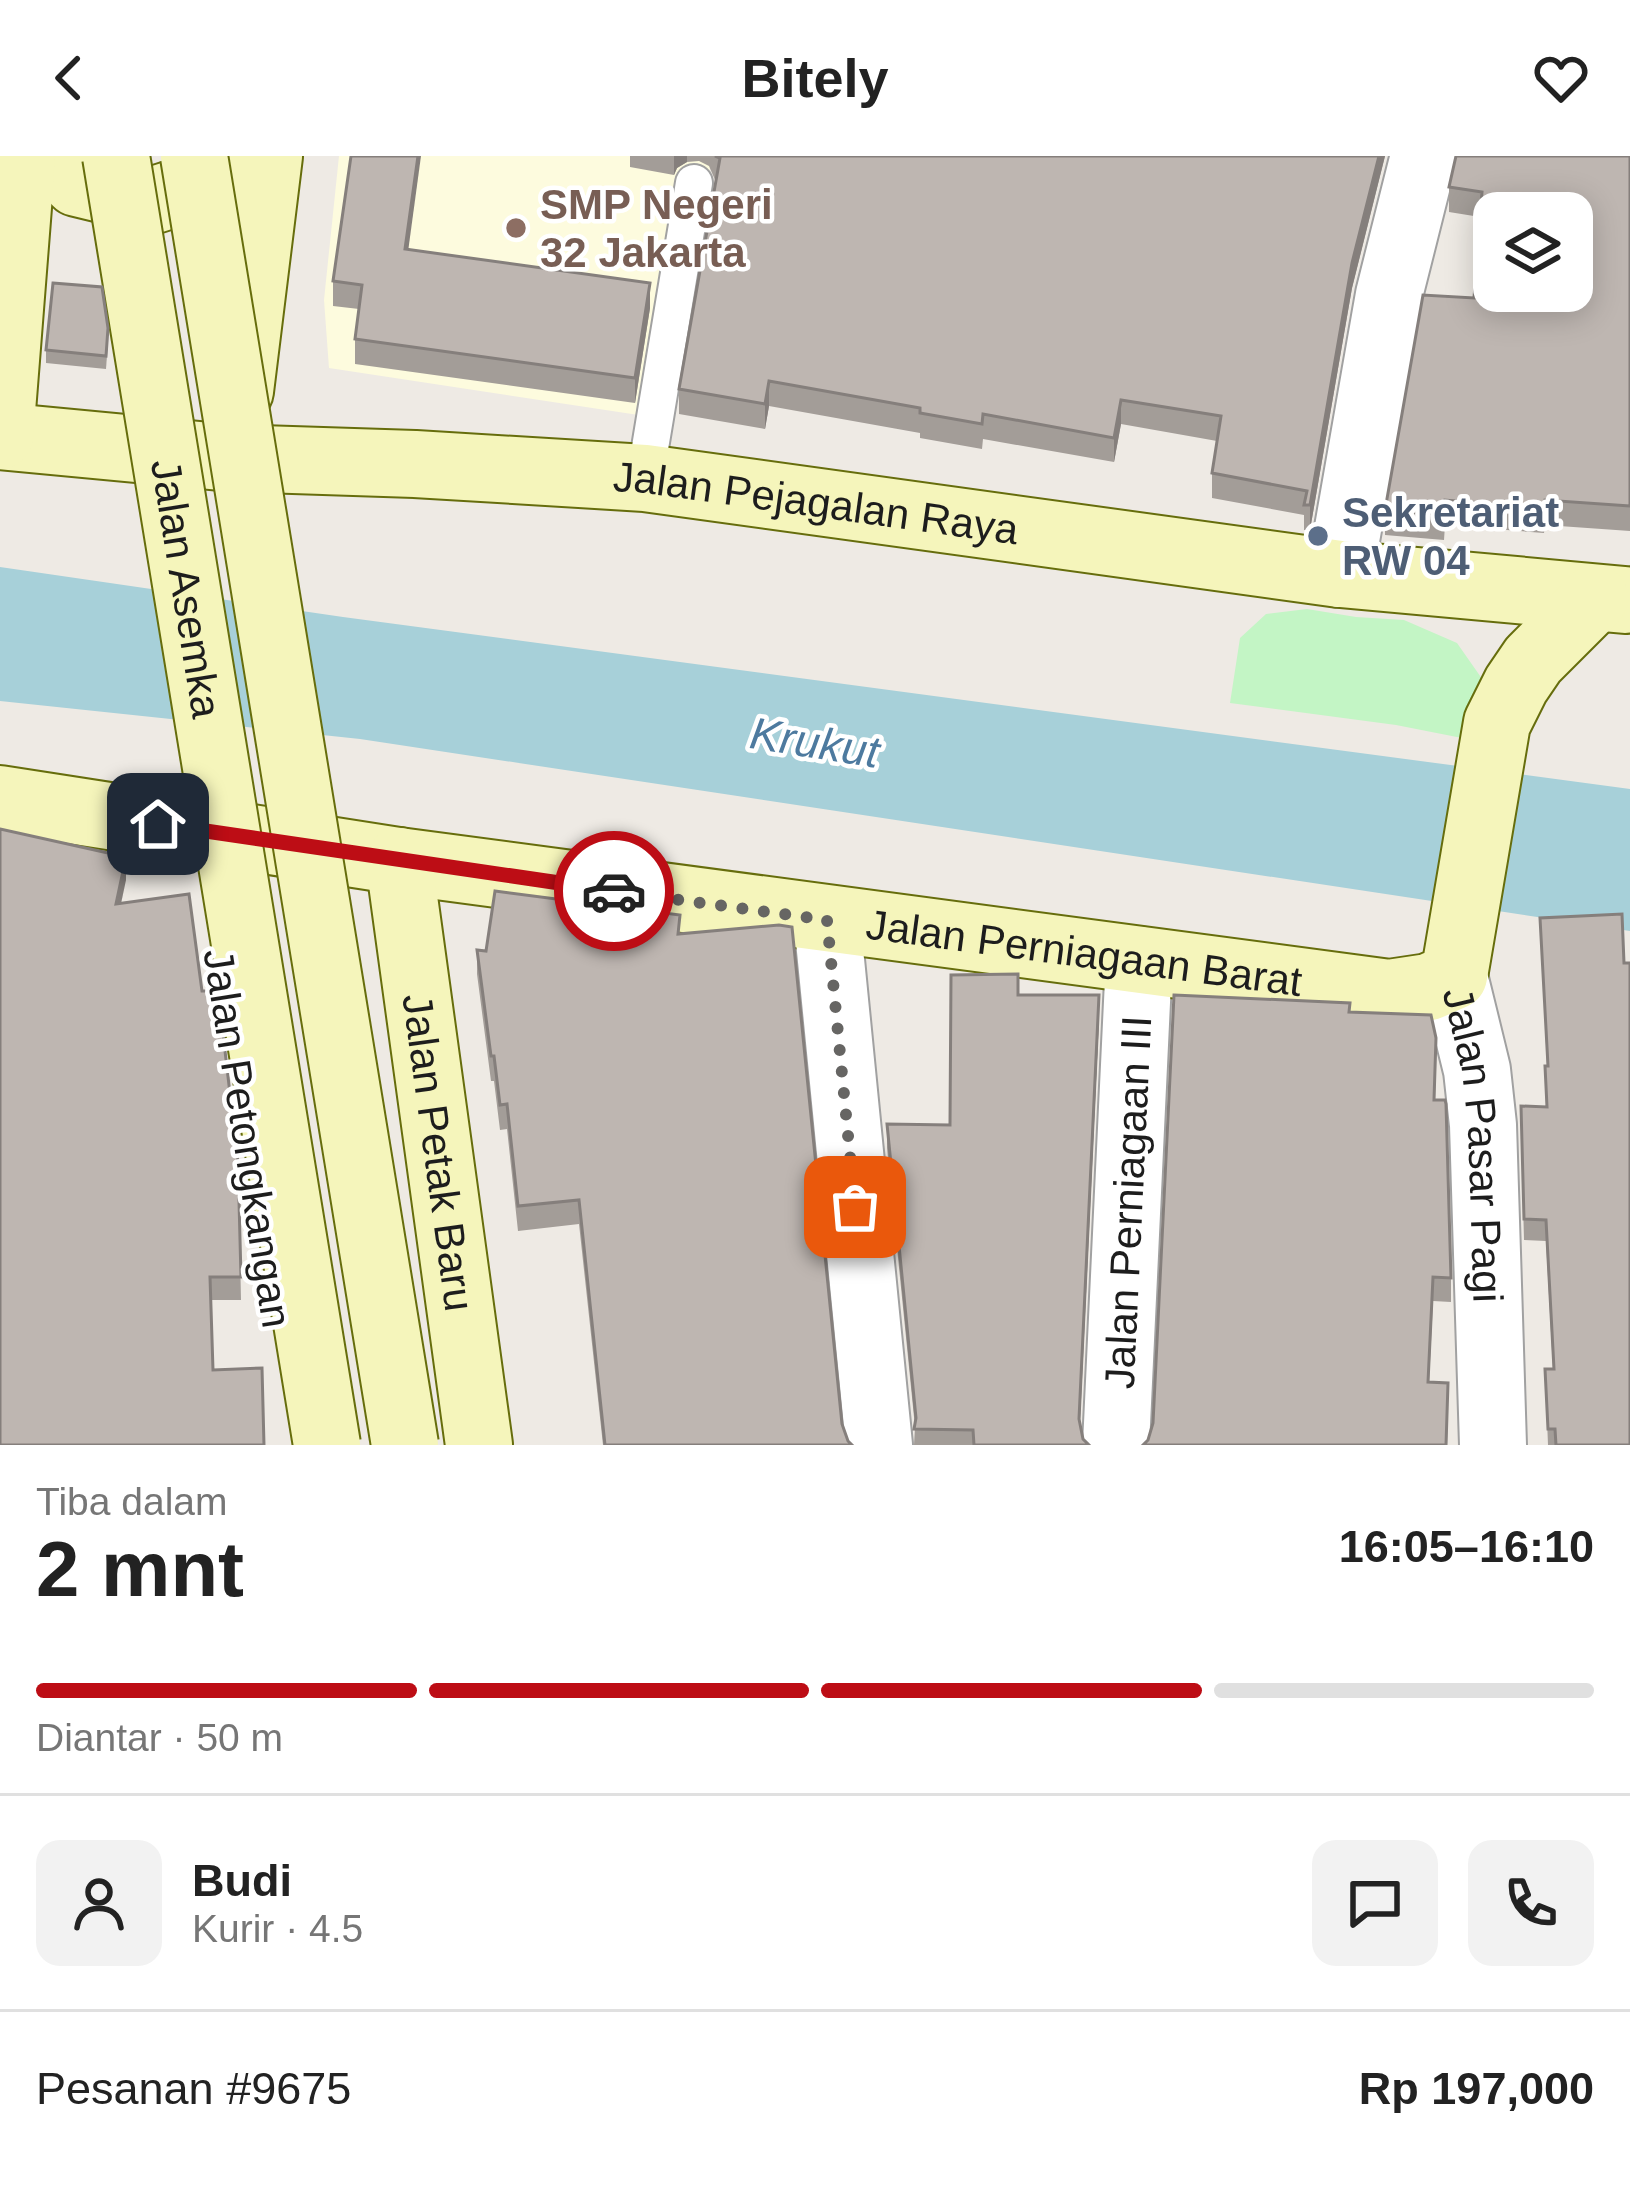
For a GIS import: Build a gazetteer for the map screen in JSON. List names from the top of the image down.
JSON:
{
  "streets": {
    "street": [
      "Jalan Pejagalan Raya",
      "Jalan Asemka",
      "Jalan Perniagaan Barat",
      "Jalan Petongkangan",
      "Jalan Pasar Pagi",
      "Jalan Petak Baru",
      "Jalan Perniagaan III"
    ]
  },
  "crossings": [
    ["Jalan Pejagalan Raya", "Jalan Pasar Pagi"],
    ["Jalan Perniagaan Barat", "Jalan Petongkangan"],
    ["Jalan Perniagaan Barat", "Jalan Pasar Pagi"],
    ["Jalan Perniagaan Barat", "Jalan Petak Baru"],
    ["Jalan Perniagaan Barat", "Jalan Perniagaan III"]
  ],
  "water": ["Krukut"],
  "places": ["SMP Negeri 32 Jakarta", "Sekretariat RW 04"],
  "page": {
    "header": "Bitely",
    "heading": ["2 mnt", "Tiba dalam", "16:05–16:10"],
    "panel": [
      "Budi",
      "Kurir · 4.5",
      "Pesanan #9675",
      "Rp 197,000"
    ],
    "bar": "Diantar · 50 m"
  }
}
